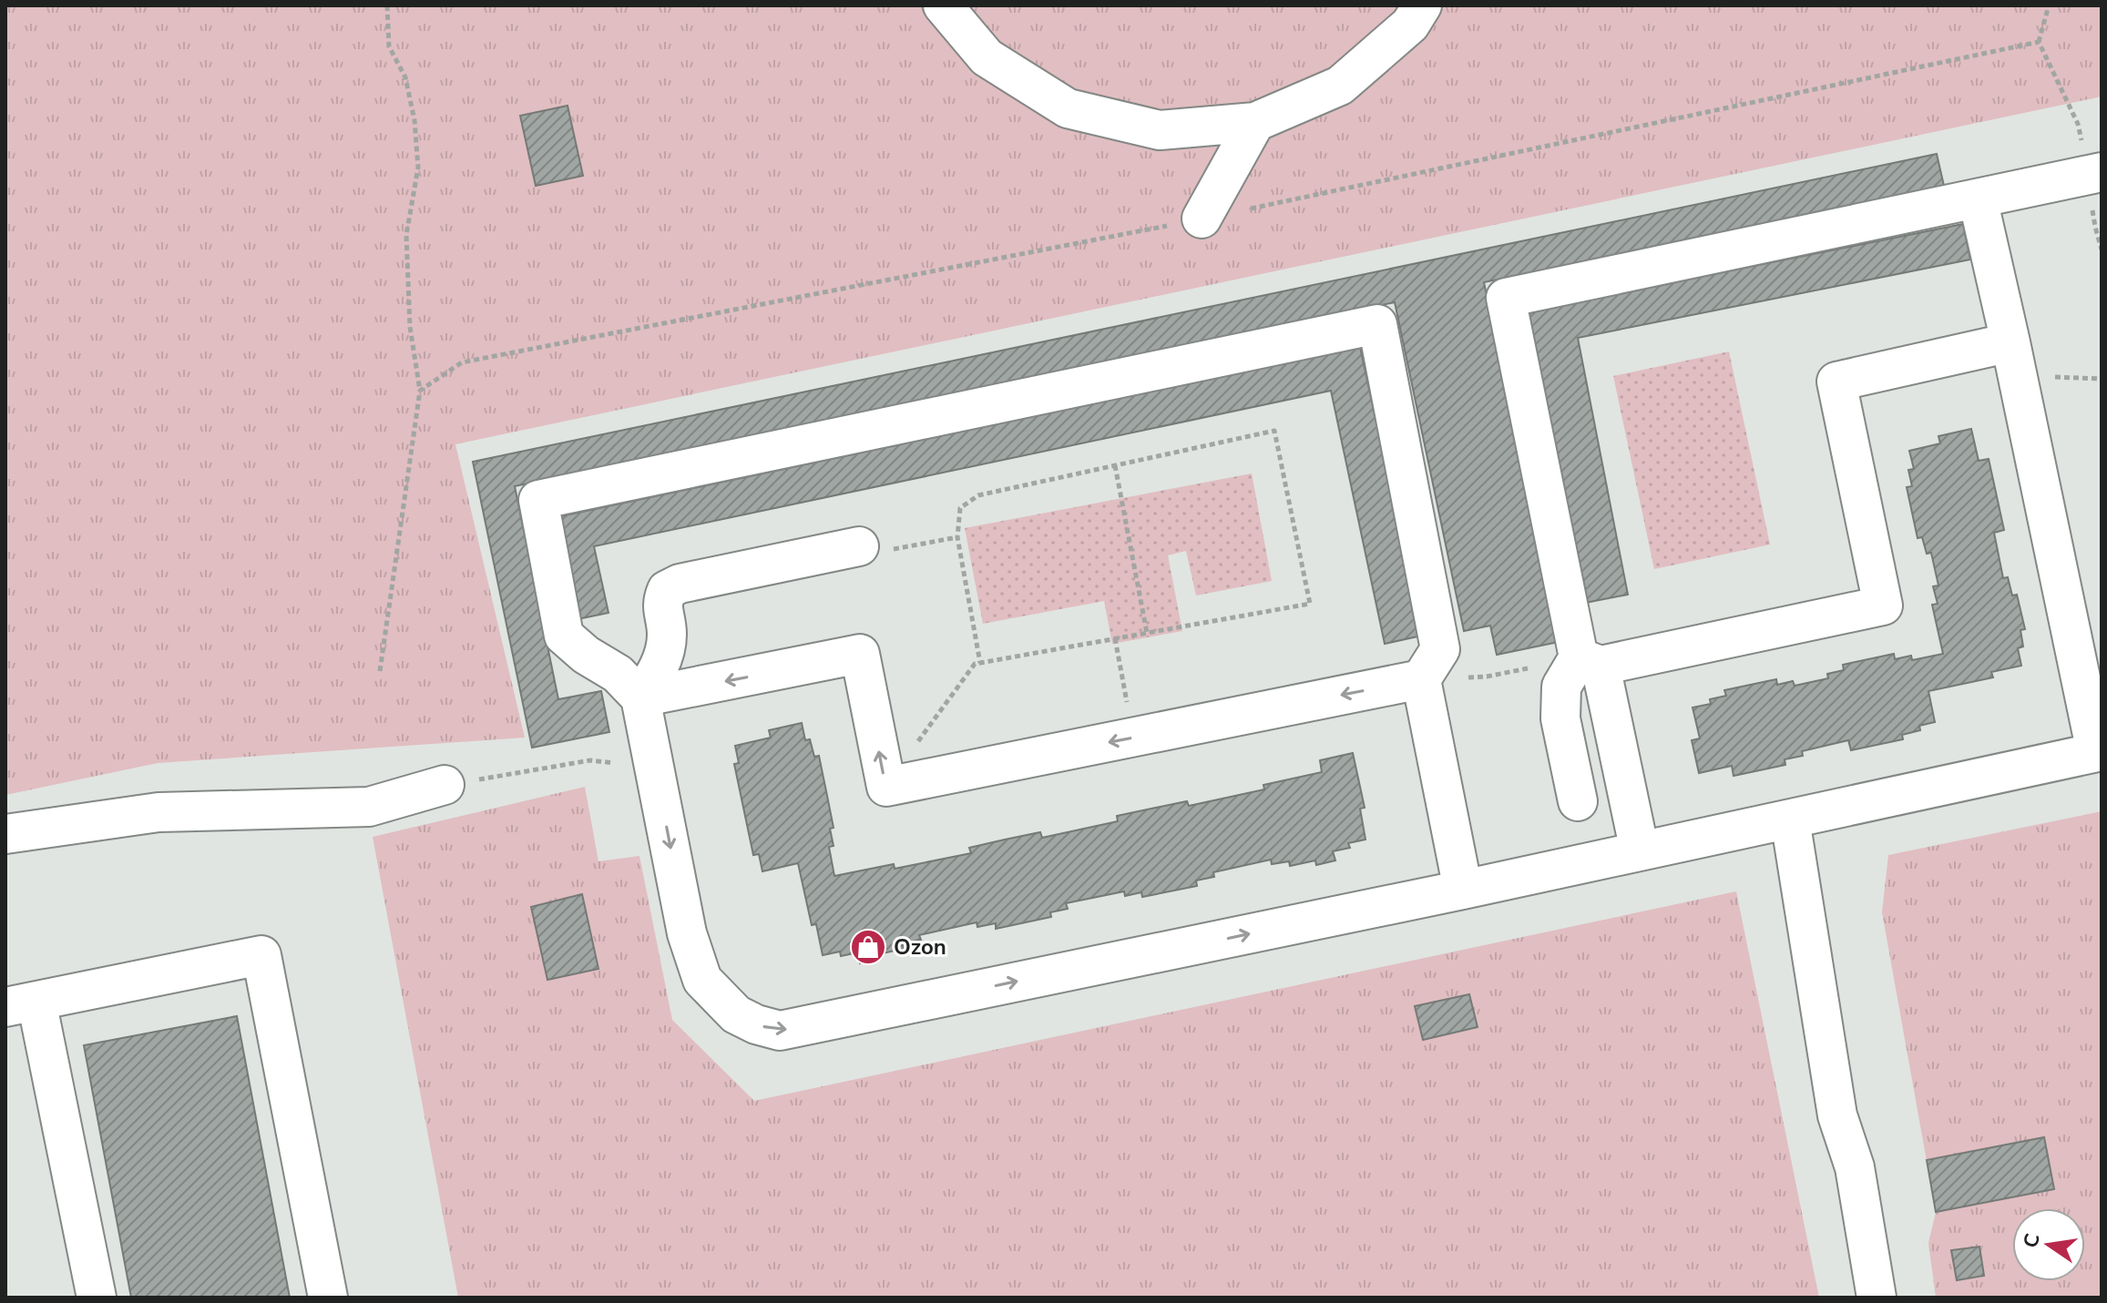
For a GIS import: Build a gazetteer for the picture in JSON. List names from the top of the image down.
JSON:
{
  "places": {
    "shop": ["Ozon"]
  },
  "north": "left"
}
